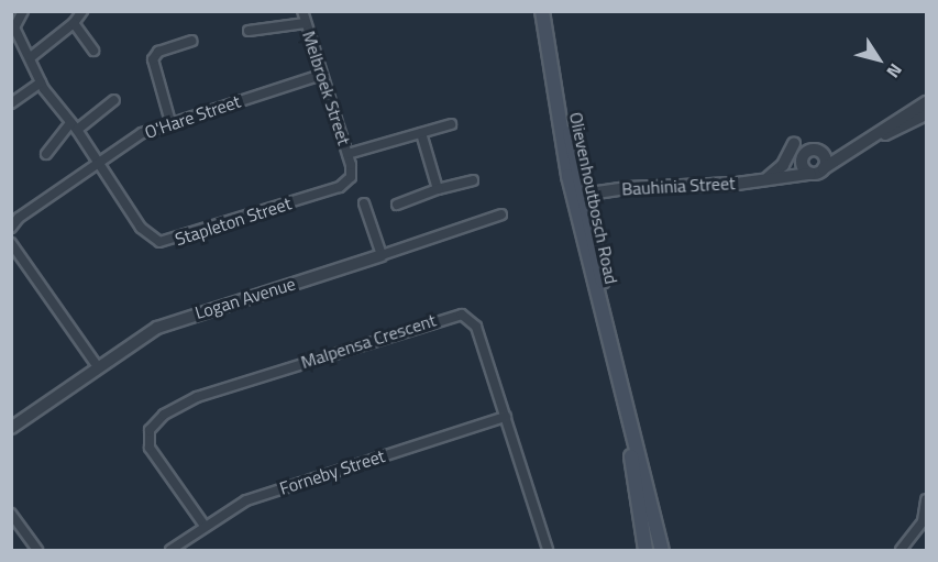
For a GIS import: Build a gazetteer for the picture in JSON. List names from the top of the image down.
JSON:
{
  "streets": {
    "main road": ["Olievenhoutbosch Road"],
    "street": [
      "Melbroek Street",
      "O'Hare Street",
      "Bauhinia Street",
      "Stapleton Street",
      "Logan Avenue",
      "Malpensa Crescent",
      "Forneby Street"
    ]
  },
  "crossings": [
    ["Melbroek Street", "O'Hare Street"],
    ["Melbroek Street", "Stapleton Street"],
    ["O'Hare Street", "Stapleton Street"],
    ["Bauhinia Street", "Olievenhoutbosch Road"],
    ["Malpensa Crescent", "Forneby Street"]
  ],
  "north": "bottom right"
}
